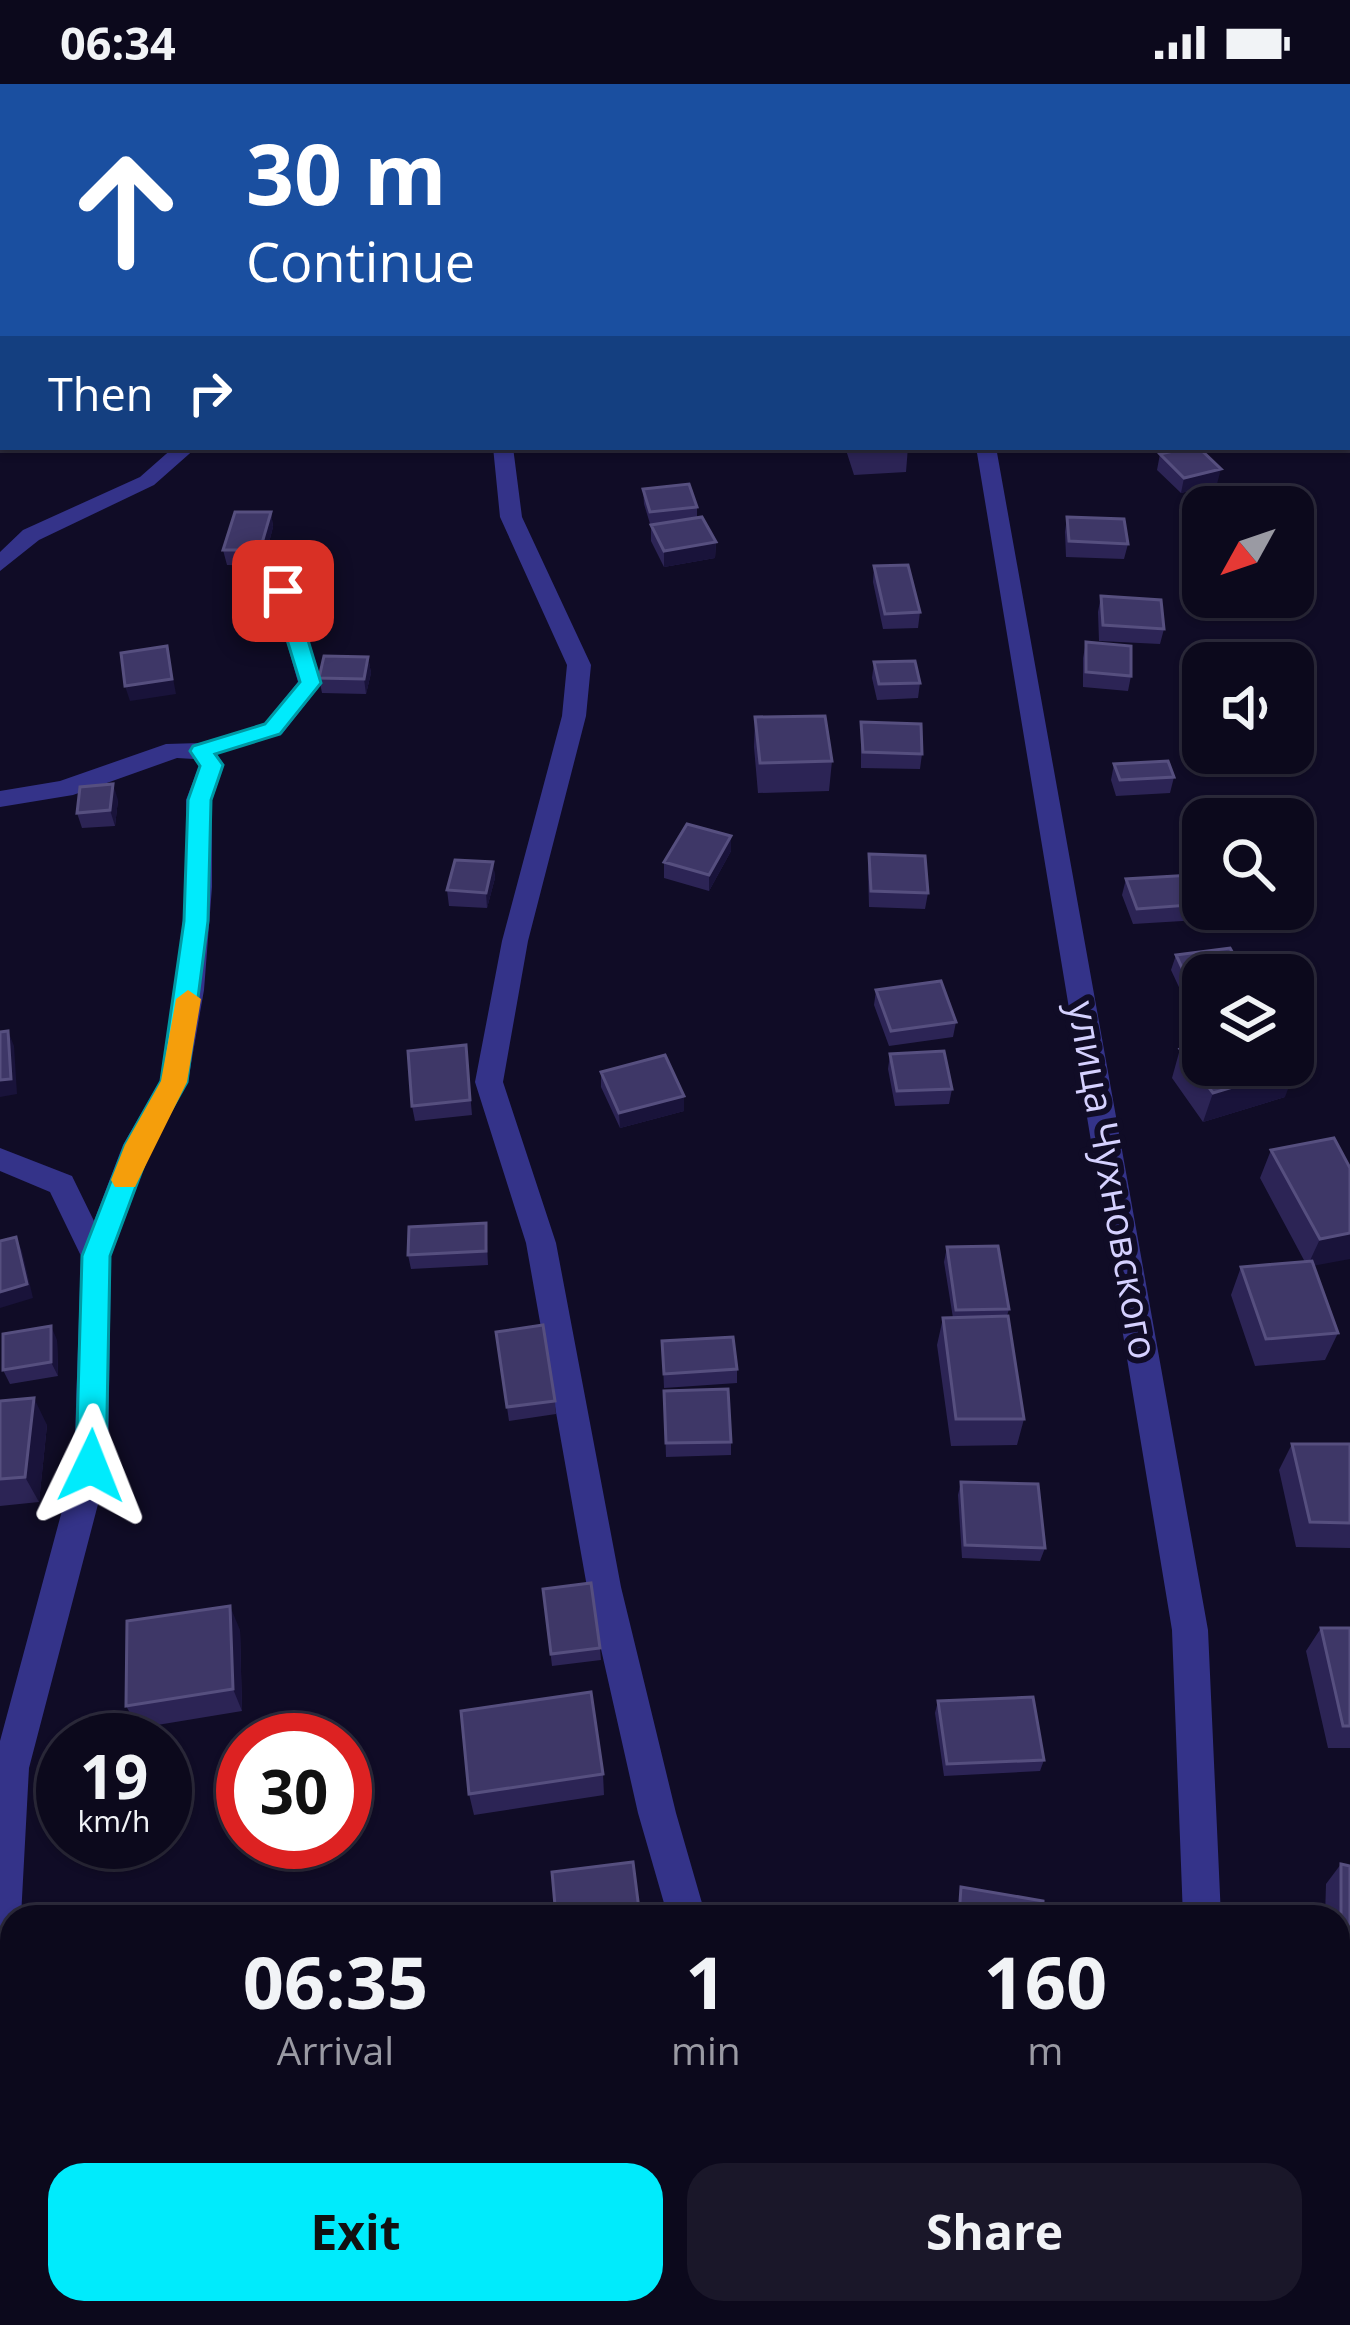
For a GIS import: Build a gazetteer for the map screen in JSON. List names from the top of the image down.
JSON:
{
  "streets": {
    "street": ["улица Чухновского"]
  },
  "north": "bottom left",
  "page": {
    "status": "06:34",
    "turn": ["30 m", "Continue"],
    "then": "Then",
    "speed": "19 km/h",
    "limit": "30",
    "eta": [
      "06:35",
      "Arrival",
      "1",
      "min",
      "160",
      "m"
    ],
    "buttons": ["Exit", "Share"]
  }
}
